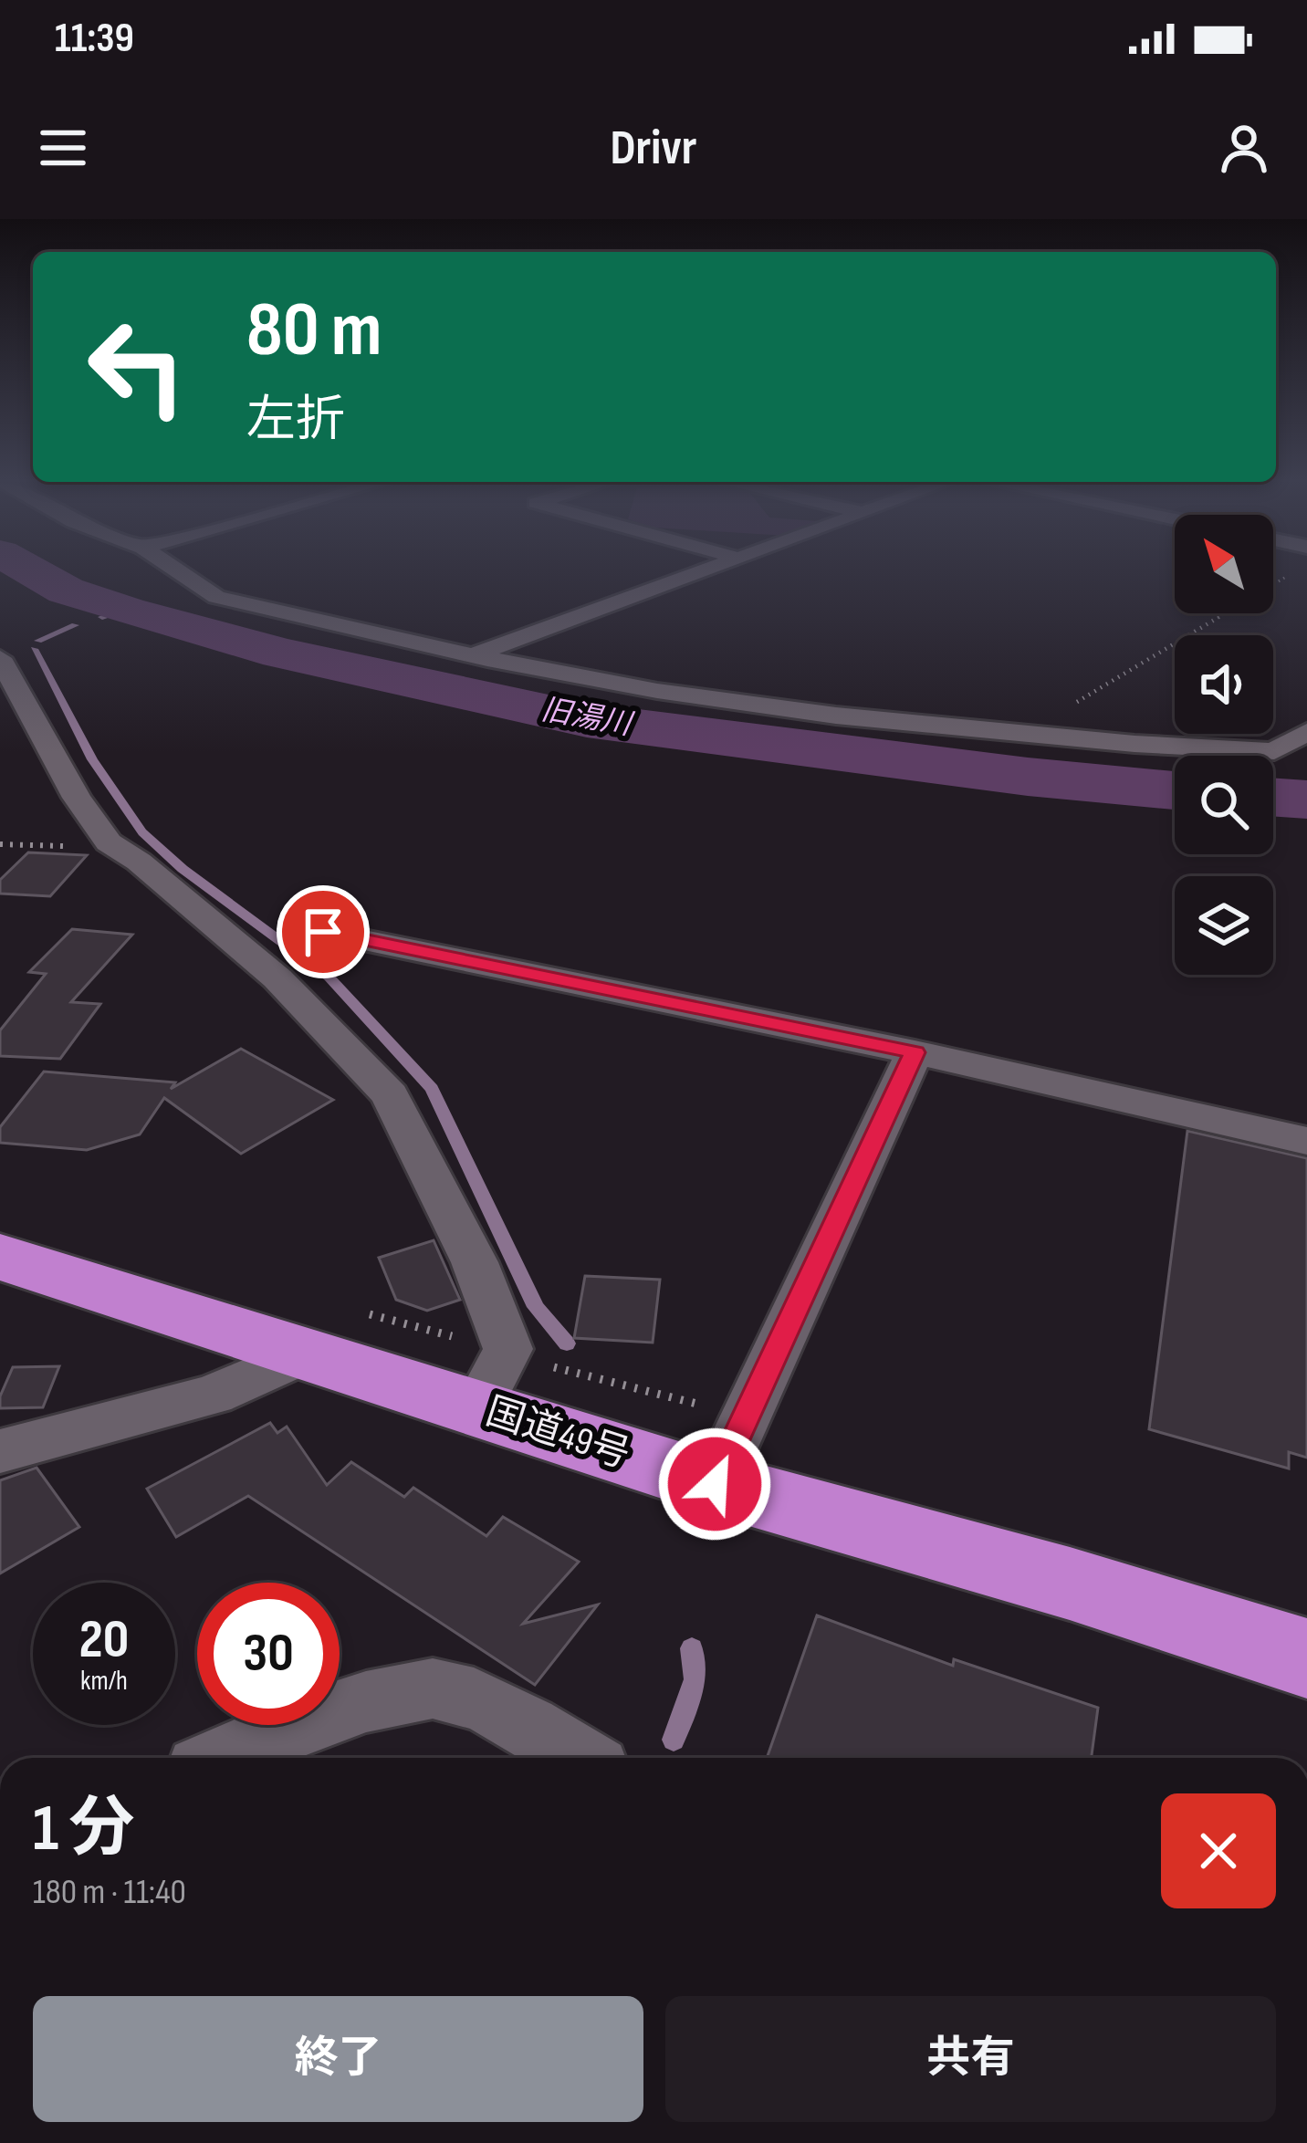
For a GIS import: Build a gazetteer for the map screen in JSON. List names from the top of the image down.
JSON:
{
  "streets": {
    "highway": ["国道49号"]
  },
  "water": ["旧湯川"],
  "north": "top left",
  "page": {
    "status": "11:39",
    "header": "Drivr",
    "turn": ["80 m", "左折"],
    "speed": "20 km/h",
    "limit": "30",
    "heading": ["1 分", "180 m · 11:40"],
    "buttons": ["終了", "共有"]
  }
}
